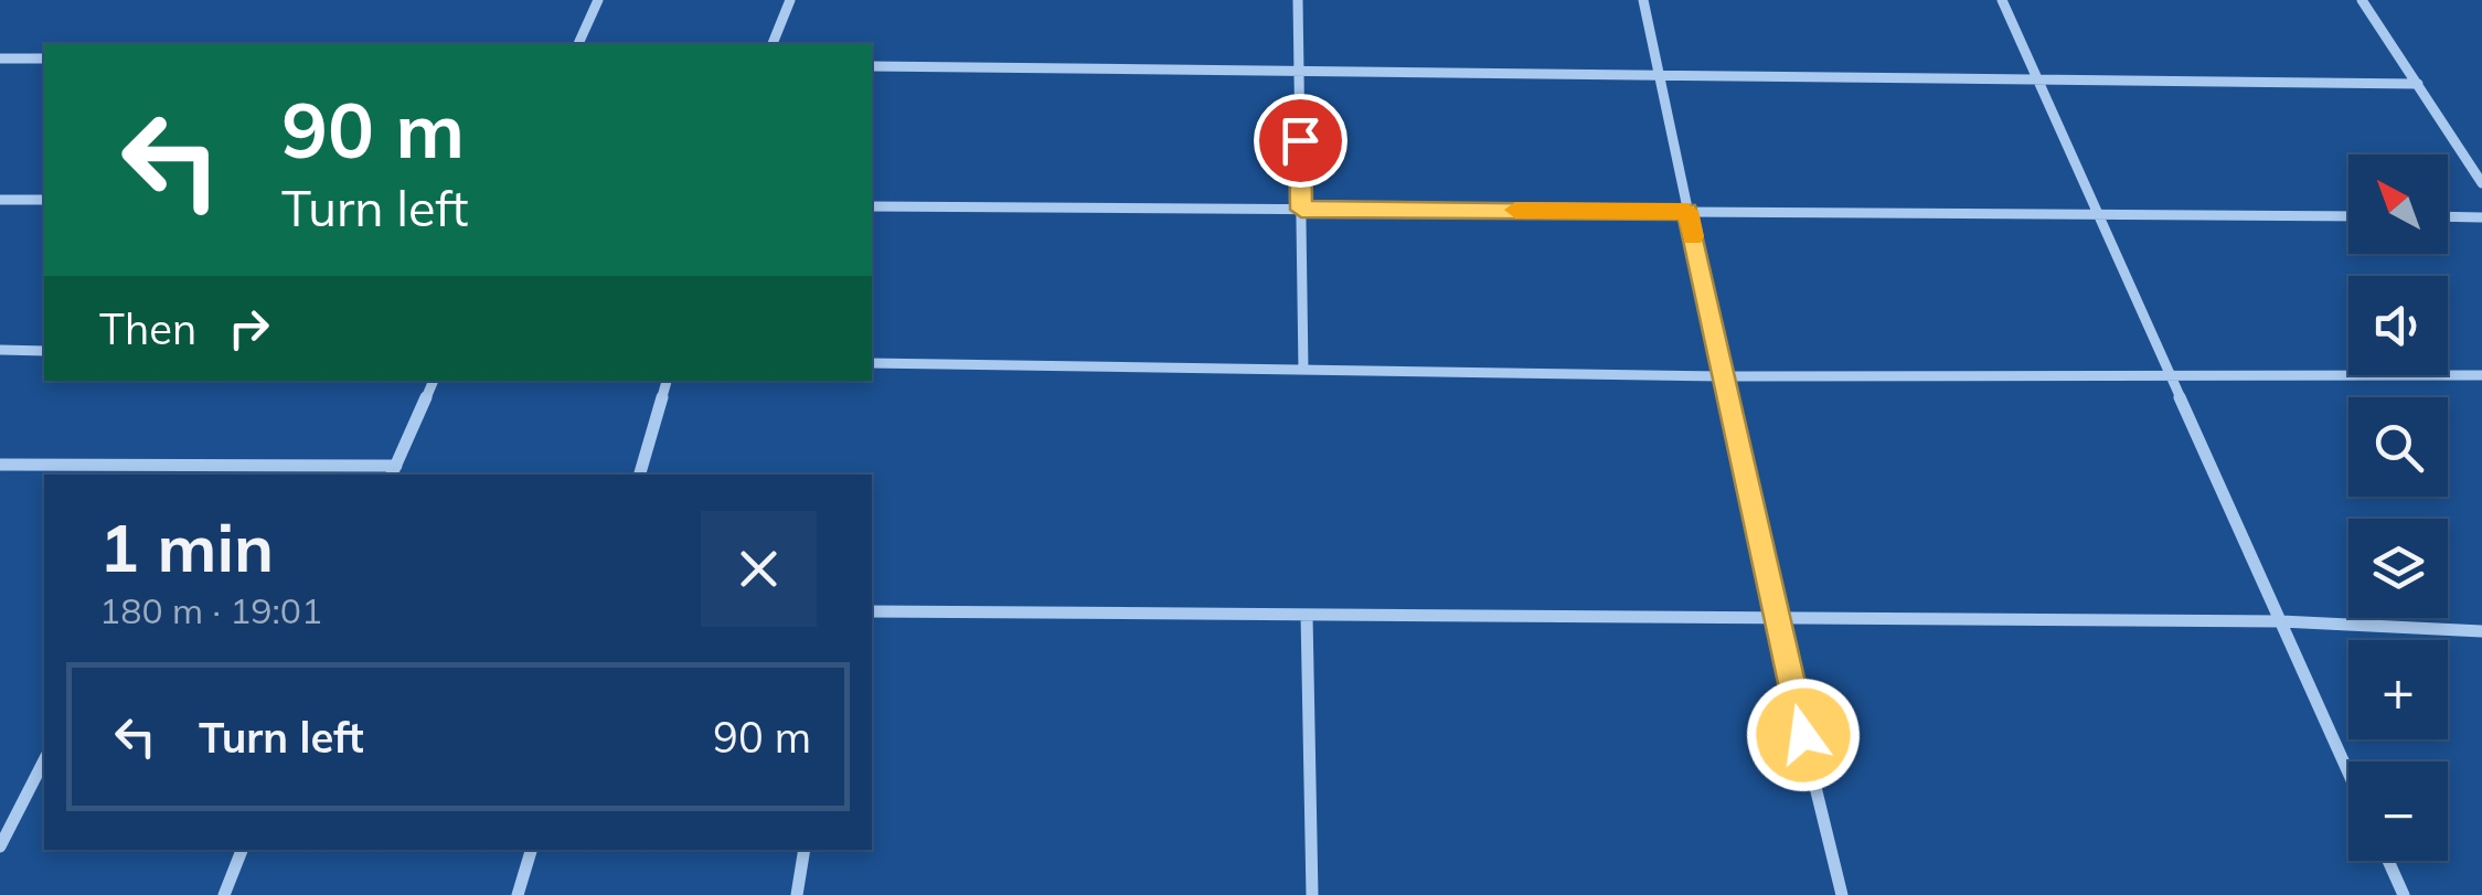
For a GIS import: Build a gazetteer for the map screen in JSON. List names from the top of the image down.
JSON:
{
  "north": "top left",
  "page": {
    "turn": ["90 m", "Turn left"],
    "map_buttons": ["+", "−"],
    "then": "Then",
    "heading": ["1 min", "180 m · 19:01"],
    "list": [
      {
        "name": "Turn left",
        "value": "90 m"
      }
    ]
  }
}
